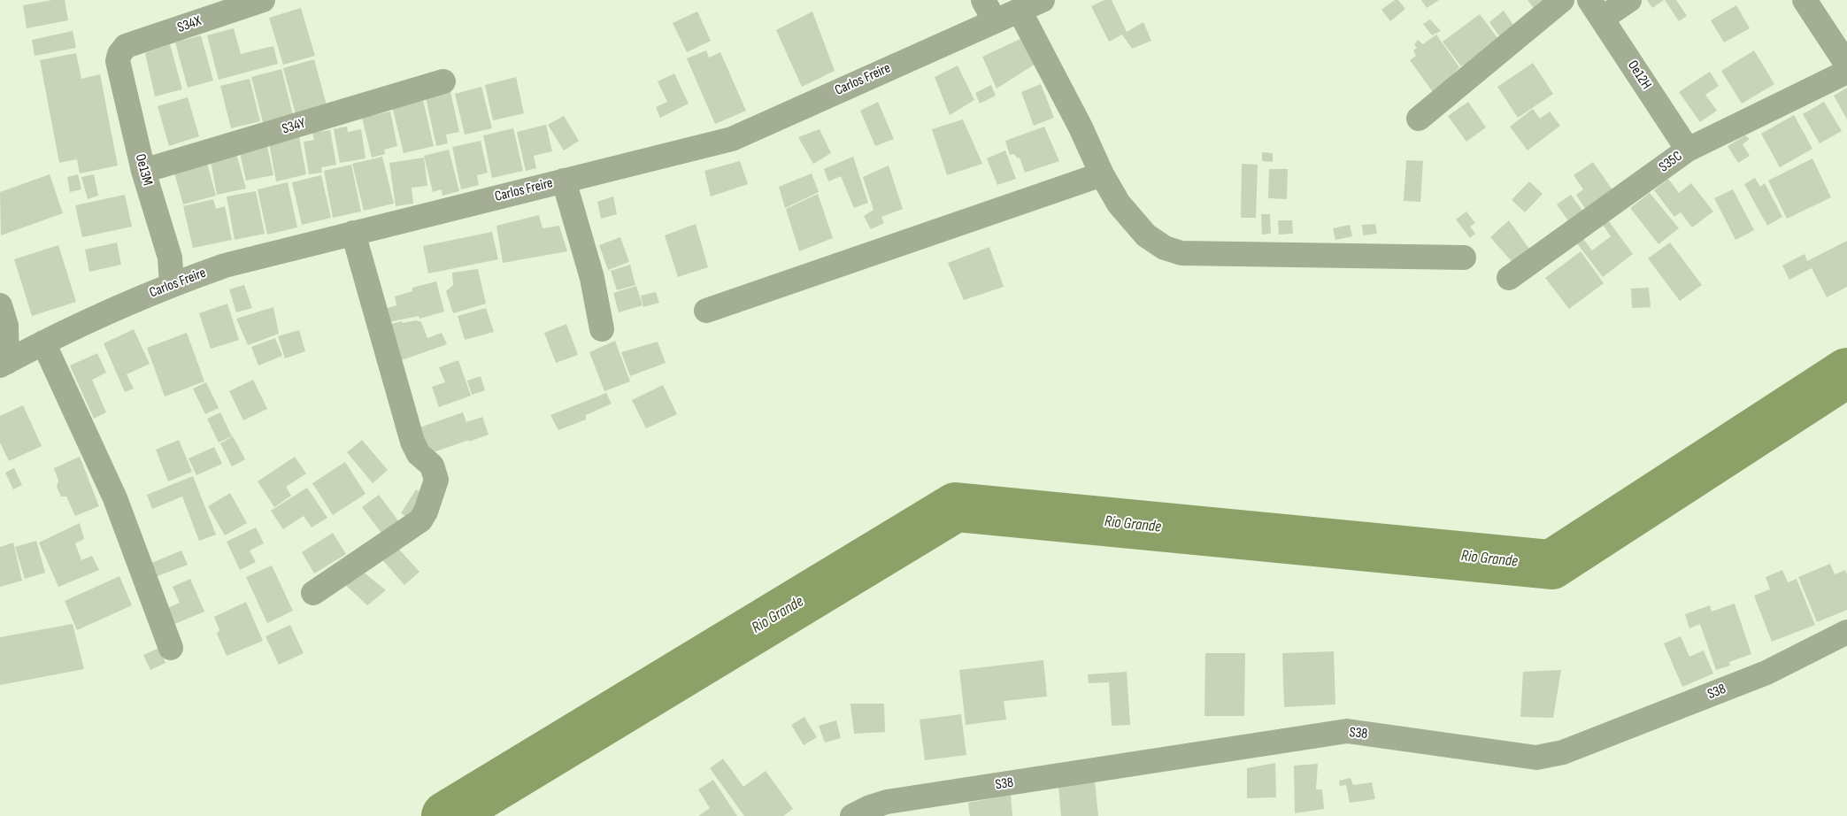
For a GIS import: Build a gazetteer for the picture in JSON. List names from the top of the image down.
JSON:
{
  "streets": {
    "street": [
      "S34X",
      "Oe12H",
      "Carlos Freire",
      "S34Y",
      "S35C",
      "Oe13M",
      "S38"
    ]
  },
  "crossings": [
    ["S34X", "Oe13M"],
    ["Oe12H", "S35C"],
    ["Carlos Freire", "Oe13M"],
    ["S34Y", "Oe13M"]
  ],
  "water": ["Rio Grande"]
}
